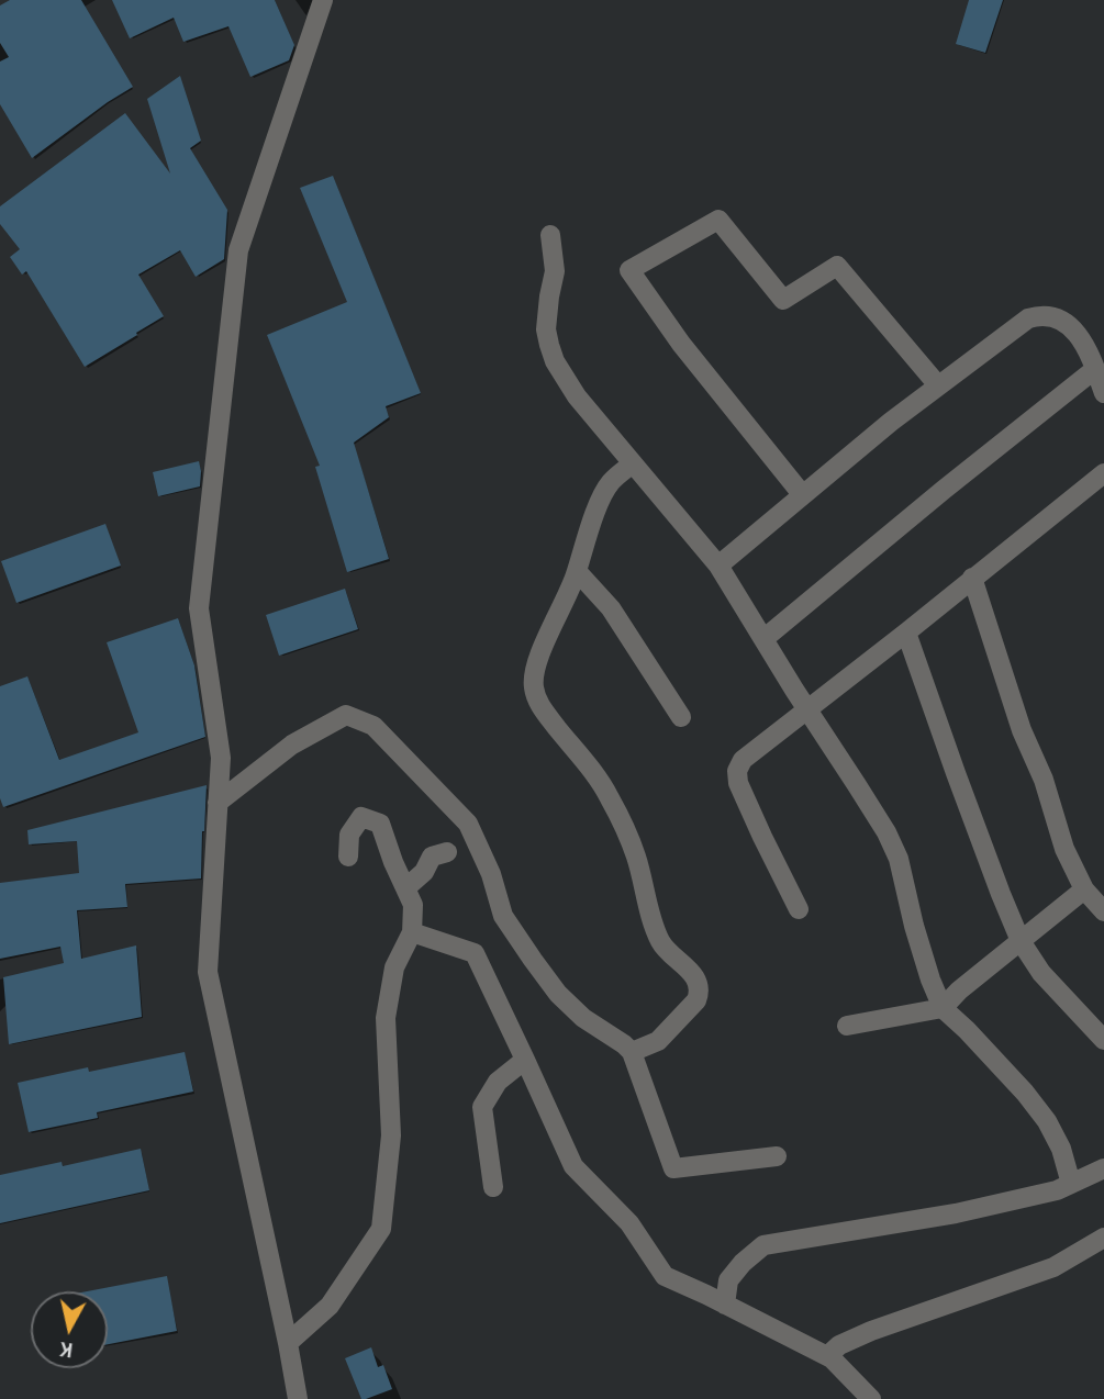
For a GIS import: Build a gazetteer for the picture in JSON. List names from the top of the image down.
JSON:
{
  "north": "bottom"
}
